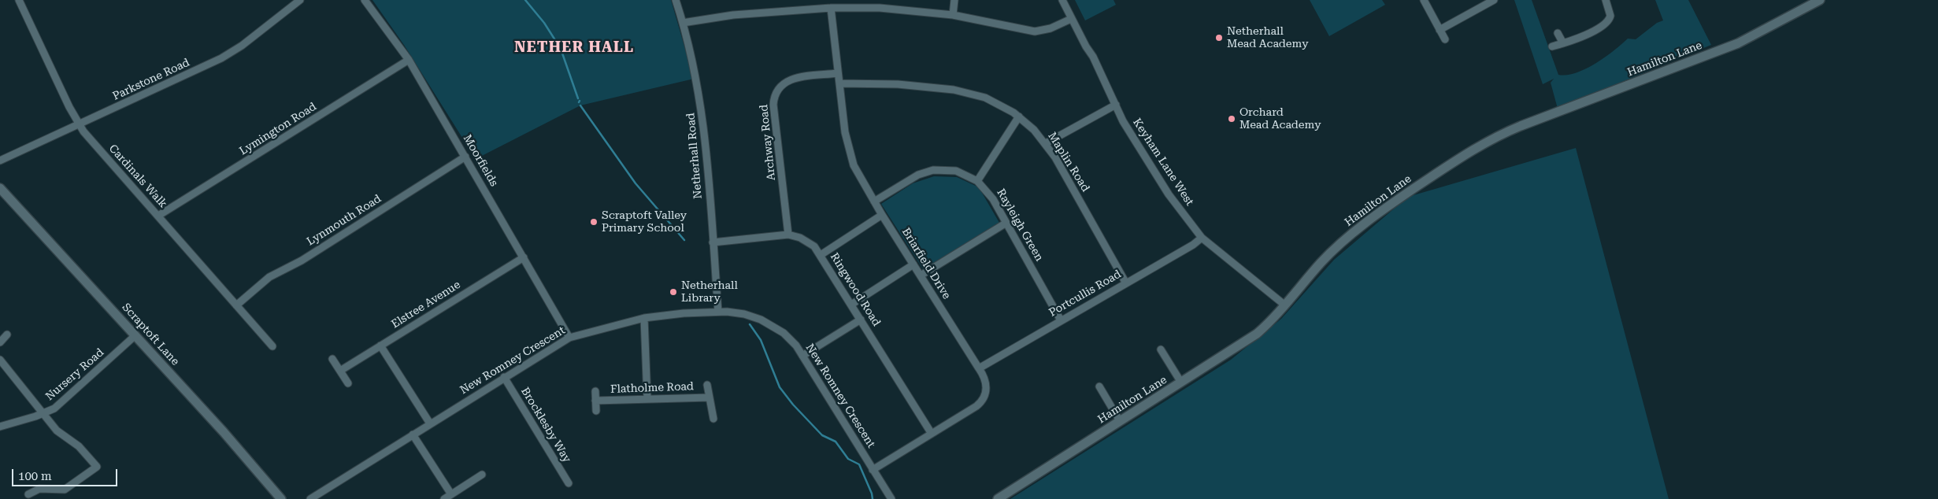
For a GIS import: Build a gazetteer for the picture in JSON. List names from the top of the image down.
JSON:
{
  "streets": {
    "street": [
      "Hamilton Lane",
      "Parkstone Road",
      "Lymington Road",
      "Archway Road",
      "Netherhall Road",
      "Moorfields",
      "Maplin Road",
      "Keyham Lane West",
      "Cardinals Walk",
      "Lynmouth Road",
      "Rayleigh Green",
      "Briarfield Drive",
      "Ringwood Road",
      "Portcullis Road",
      "Elstree Avenue",
      "Scraptoft Lane",
      "New Romney Crescent",
      "Nursery Road",
      "Flatholme Road",
      "Brocklesby Way"
    ]
  },
  "crossings": [
    ["Hamilton Lane", "Keyham Lane West"],
    ["Parkstone Road", "Cardinals Walk"],
    ["Lymington Road", "Moorfields"],
    ["Lymington Road", "Cardinals Walk"],
    ["Archway Road", "Briarfield Drive"],
    ["Archway Road", "Ringwood Road"],
    ["Netherhall Road", "Ringwood Road"],
    ["Netherhall Road", "New Romney Crescent"],
    ["Moorfields", "Lynmouth Road"],
    ["Moorfields", "Elstree Avenue"],
    ["Moorfields", "New Romney Crescent"],
    ["Maplin Road", "Briarfield Drive"],
    ["Maplin Road", "Portcullis Road"],
    ["Keyham Lane West", "Portcullis Road"],
    ["Cardinals Walk", "Lynmouth Road"],
    ["Rayleigh Green", "Briarfield Drive"],
    ["Rayleigh Green", "Portcullis Road"],
    ["Briarfield Drive", "Ringwood Road"],
    ["Briarfield Drive", "Portcullis Road"],
    ["Briarfield Drive", "New Romney Crescent"],
    ["Scraptoft Lane", "Nursery Road"],
    ["New Romney Crescent", "Brocklesby Way"]
  ],
  "districts": ["NETHER HALL"],
  "places": [
    "Netherhall Mead Academy",
    "Orchard Mead Academy",
    "Scraptoft Valley Primary School",
    "Netherhall Library"
  ],
  "scale_bar": "100 m"
}
